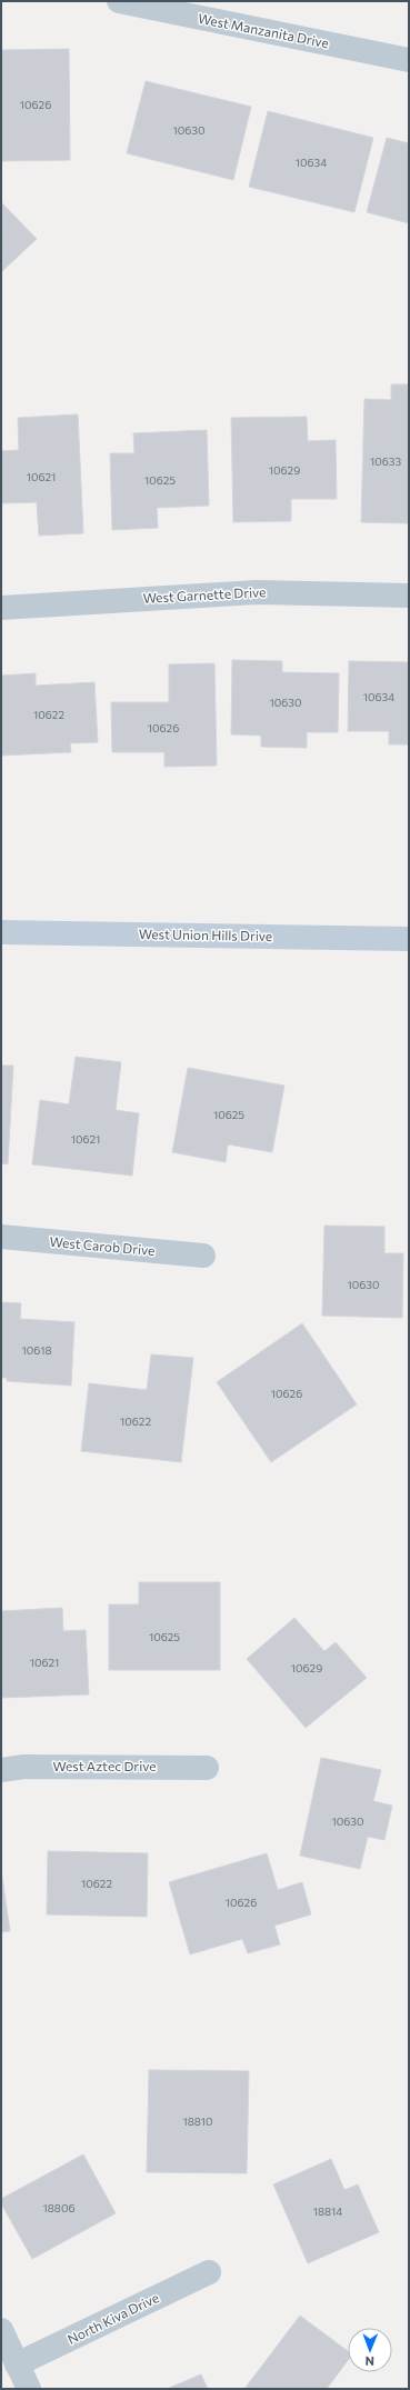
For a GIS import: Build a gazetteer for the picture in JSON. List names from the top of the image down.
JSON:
{
  "streets": {
    "main road": ["West Union Hills Drive"],
    "street": [
      "West Manzanita Drive",
      "West Garnette Drive",
      "West Carob Drive",
      "West Aztec Drive",
      "North Kiva Drive"
    ]
  },
  "house_numbers": [
    "10626",
    "10630",
    "10634",
    "10633",
    "10629",
    "10621",
    "10625",
    "10634",
    "10630",
    "10622",
    "10626",
    "10625",
    "10621",
    "10630",
    "10618",
    "10626",
    "10622",
    "10625",
    "10621",
    "10629",
    "10630",
    "10622",
    "10626",
    "18810",
    "18806",
    "18814"
  ],
  "north": "bottom"
}
